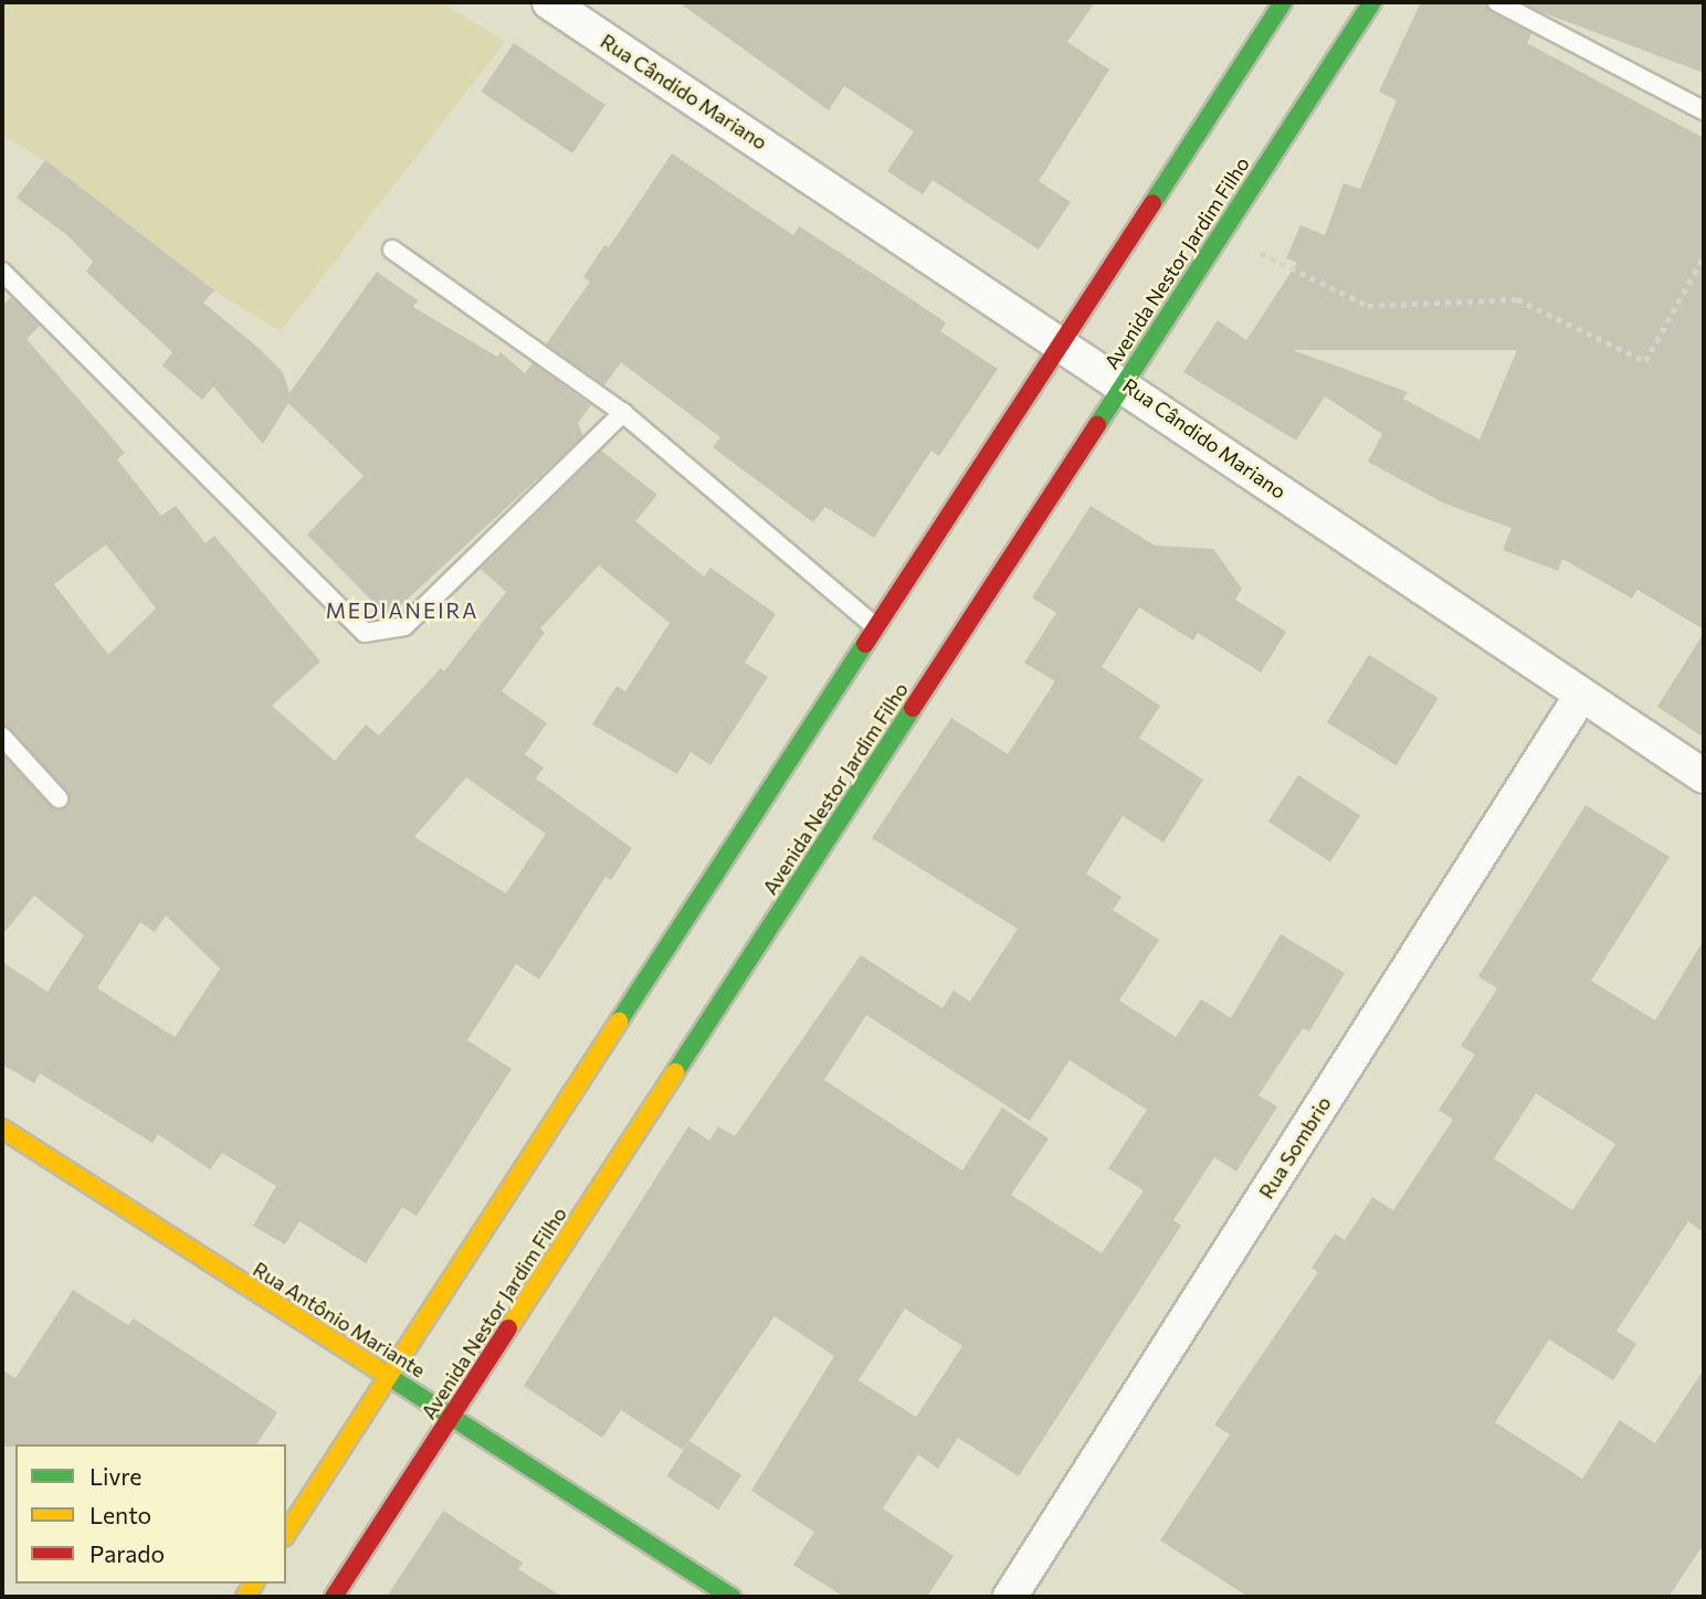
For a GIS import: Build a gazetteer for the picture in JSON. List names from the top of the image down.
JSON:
{
  "streets": {
    "main road": ["Avenida Nestor Jardim Filho", "Rua Antônio Mariante"],
    "street": ["Rua Cândido Mariano", "Rua Sombrio"]
  },
  "crossings": [
    ["Rua Cândido Mariano", "Avenida Nestor Jardim Filho"],
    ["Rua Cândido Mariano", "Rua Sombrio"],
    ["Avenida Nestor Jardim Filho", "Rua Antônio Mariante"]
  ],
  "districts": ["MEDIANEIRA"],
  "legend": ["Livre", "Lento", "Parado"]
}
